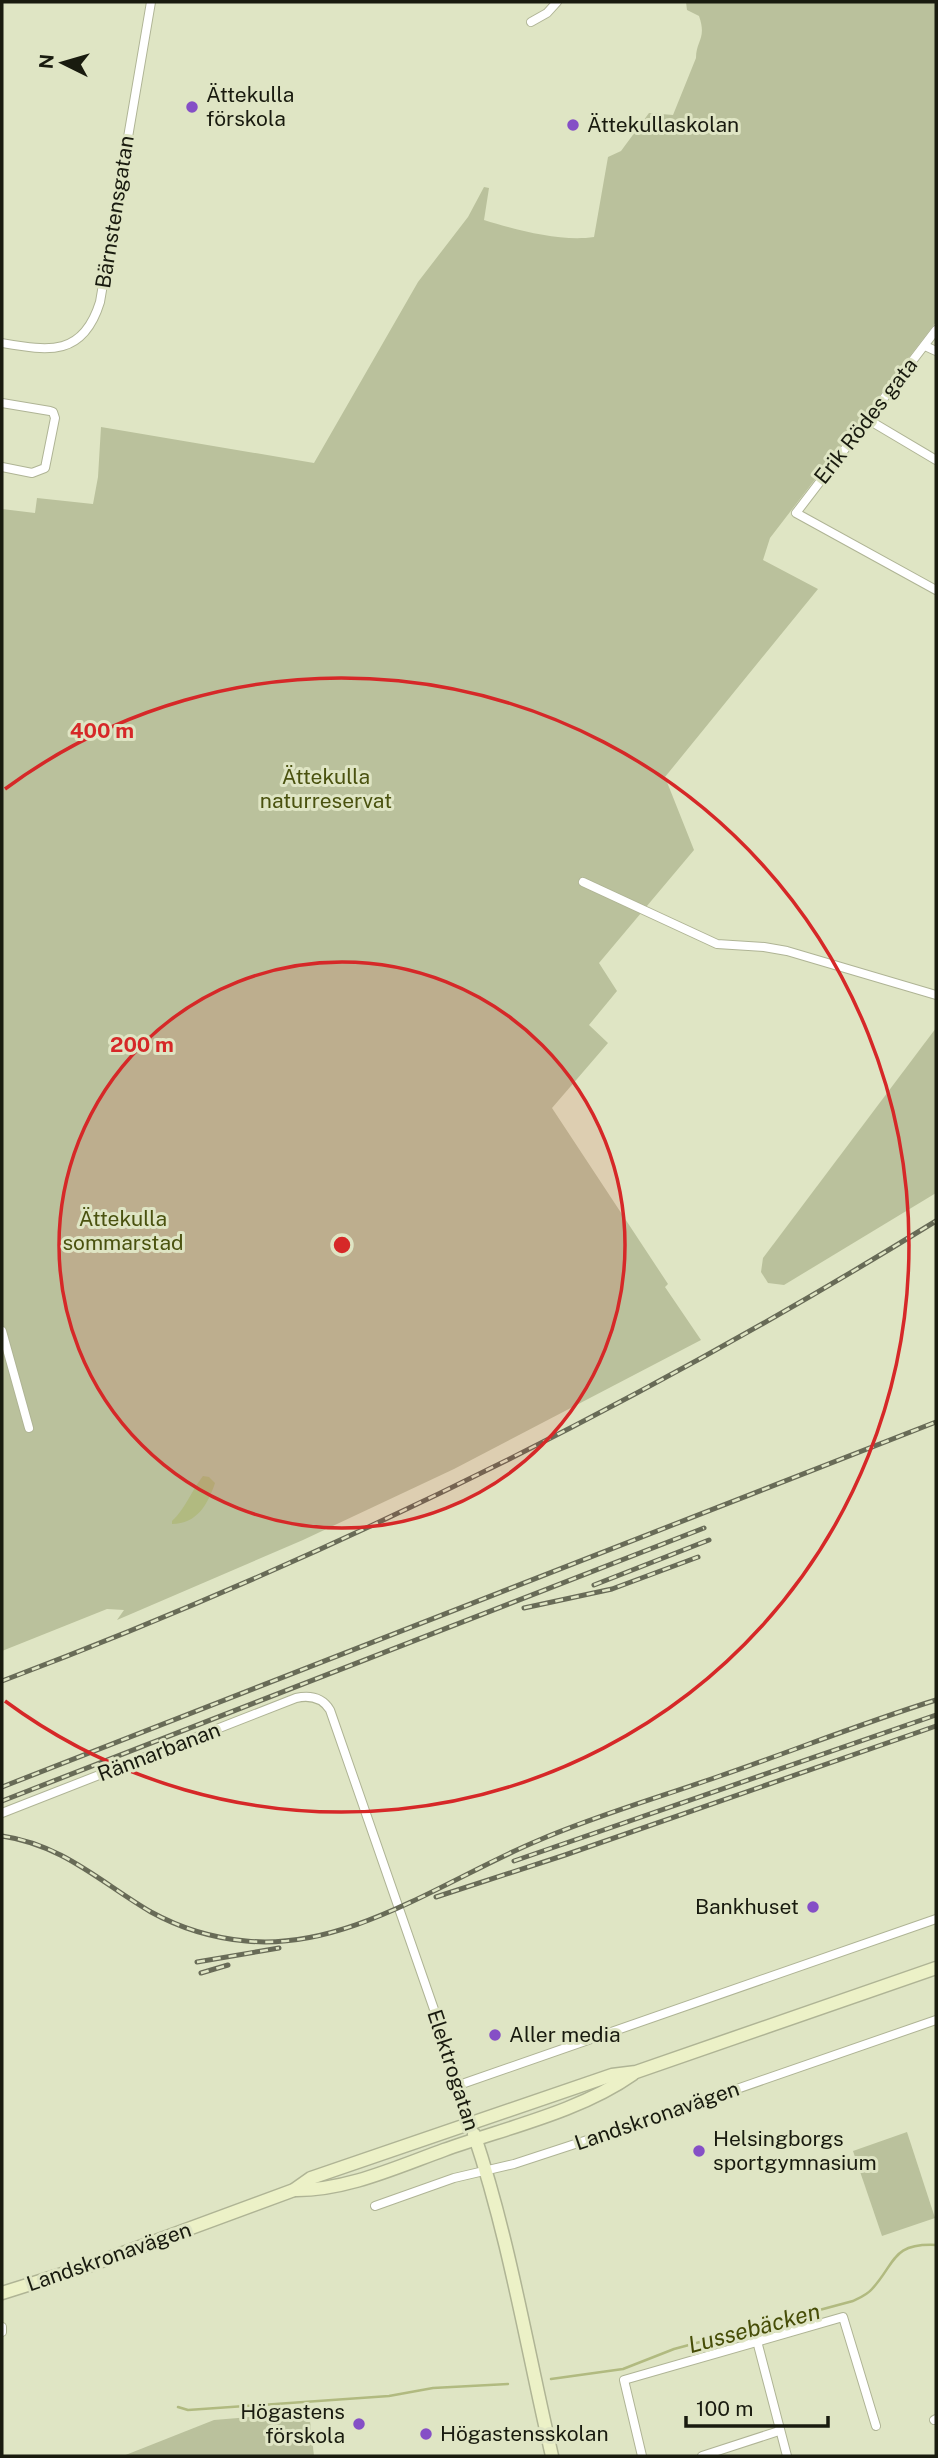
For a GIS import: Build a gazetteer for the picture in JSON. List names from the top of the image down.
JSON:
{
  "streets": {
    "main road": ["Elektrogatan", "Landskronavägen"],
    "street": ["Bärnstensgatan", "Erik Rödes gata", "Rännarbanan"]
  },
  "crossings": [
    ["Rännarbanan", "Elektrogatan"],
    ["Elektrogatan", "Landskronavägen"]
  ],
  "water": ["Lussebäcken"],
  "parks": ["Ättekulla naturreservat", "Ättekulla sommarstad"],
  "places": [
    "Ättekulla förskola",
    "Ättekullaskolan",
    "Bankhuset",
    "Aller media",
    "Helsingborgs sportgymnasium",
    "Högastens förskola",
    "Högastensskolan"
  ],
  "scale_bar": "100 m",
  "north": "left",
  "rings": ["400 m", "200 m"]
}
